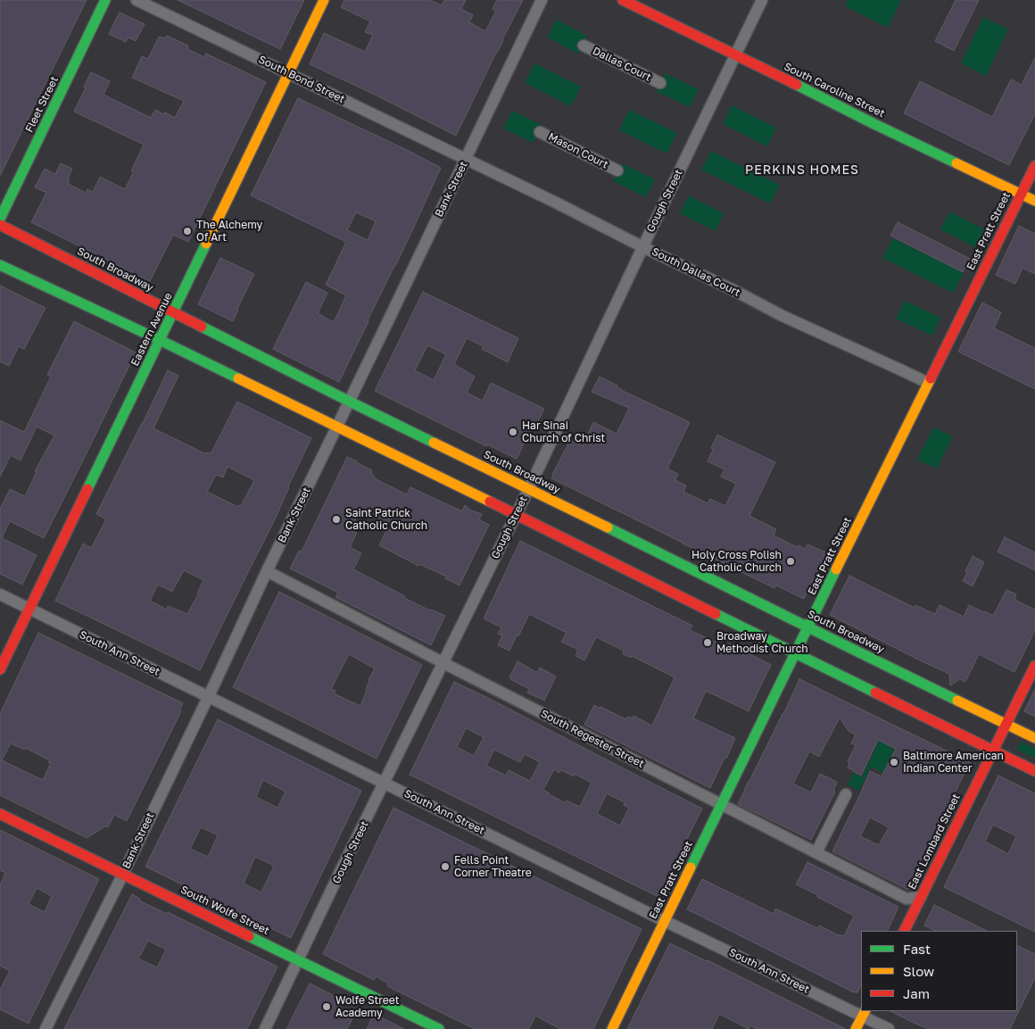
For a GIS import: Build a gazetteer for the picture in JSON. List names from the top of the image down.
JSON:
{
  "streets": {
    "main road": [
      "South Caroline Street",
      "Fleet Street",
      "East Pratt Street",
      "South Broadway",
      "Eastern Avenue",
      "East Lombard Street",
      "South Wolfe Street"
    ],
    "street": [
      "Dallas Court",
      "South Bond Street",
      "Mason Court",
      "Bank Street",
      "Gough Street",
      "South Dallas Court",
      "South Ann Street",
      "South Regester Street"
    ]
  },
  "crossings": [
    ["South Bond Street", "Bank Street"],
    ["South Bond Street", "South Dallas Court"],
    ["South Bond Street", "Eastern Avenue"],
    ["South Caroline Street", "Gough Street"],
    ["South Caroline Street", "East Pratt Street"],
    ["Bank Street", "South Broadway"],
    ["Bank Street", "South Dallas Court"],
    ["Bank Street", "South Ann Street"],
    ["Bank Street", "South Regester Street"],
    ["Bank Street", "South Wolfe Street"],
    ["Gough Street", "South Broadway"],
    ["Gough Street", "South Dallas Court"],
    ["Gough Street", "South Ann Street"],
    ["Gough Street", "South Regester Street"],
    ["Gough Street", "South Wolfe Street"],
    ["East Pratt Street", "South Broadway"],
    ["East Pratt Street", "South Dallas Court"],
    ["East Pratt Street", "South Ann Street"],
    ["East Pratt Street", "South Regester Street"],
    ["South Broadway", "Eastern Avenue"],
    ["South Broadway", "East Lombard Street"],
    ["Eastern Avenue", "South Ann Street"],
    ["South Regester Street", "East Lombard Street"]
  ],
  "districts": ["PERKINS HOMES"],
  "places": [
    "The Alchemy Of Art",
    "Har Sinai Church of Christ",
    "Saint Patrick Catholic Church",
    "Holy Cross Polish Catholic Church",
    "Broadway Methodist Church",
    "Baltimore American Indian Center",
    "Fells Point Corner Theatre",
    "Wolfe Street Academy"
  ],
  "legend": ["Fast", "Slow", "Jam"]
}
